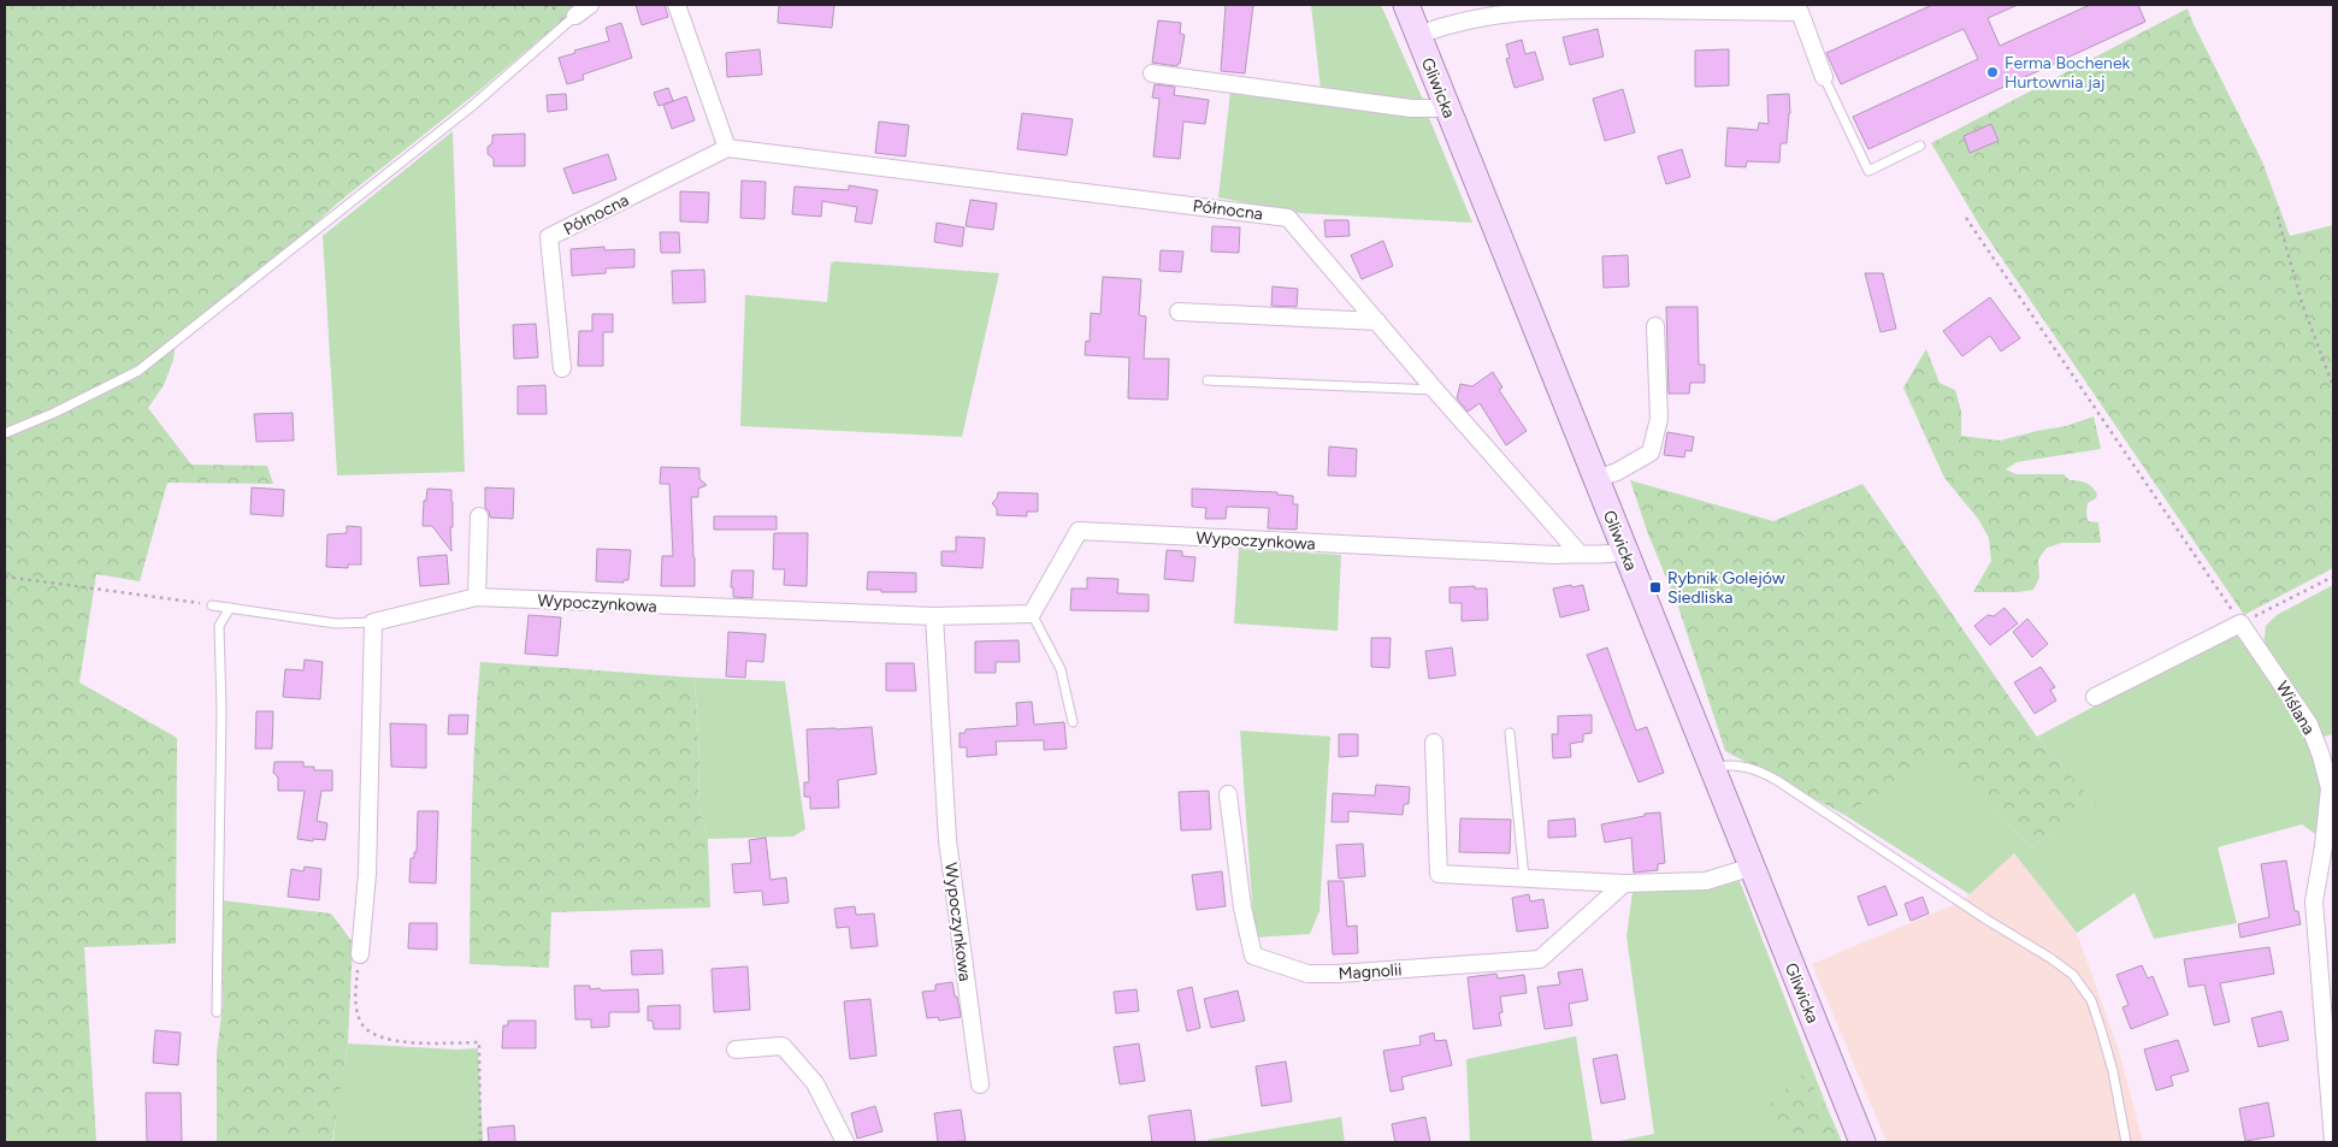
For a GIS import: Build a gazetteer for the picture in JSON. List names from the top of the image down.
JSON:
{
  "streets": {
    "main road": ["Gliwicka"],
    "street": [
      "Północna",
      "Wypoczynkowa",
      "Wiślana",
      "Magnolii"
    ]
  },
  "crossings": [
    ["Gliwicka", "Wypoczynkowa"],
    ["Północna", "Wypoczynkowa"]
  ],
  "places": {
    "other": ["Ferma Bochenek Hurtownia jaj"],
    "transit": ["Rybnik Golejów Siedliska"]
  }
}
